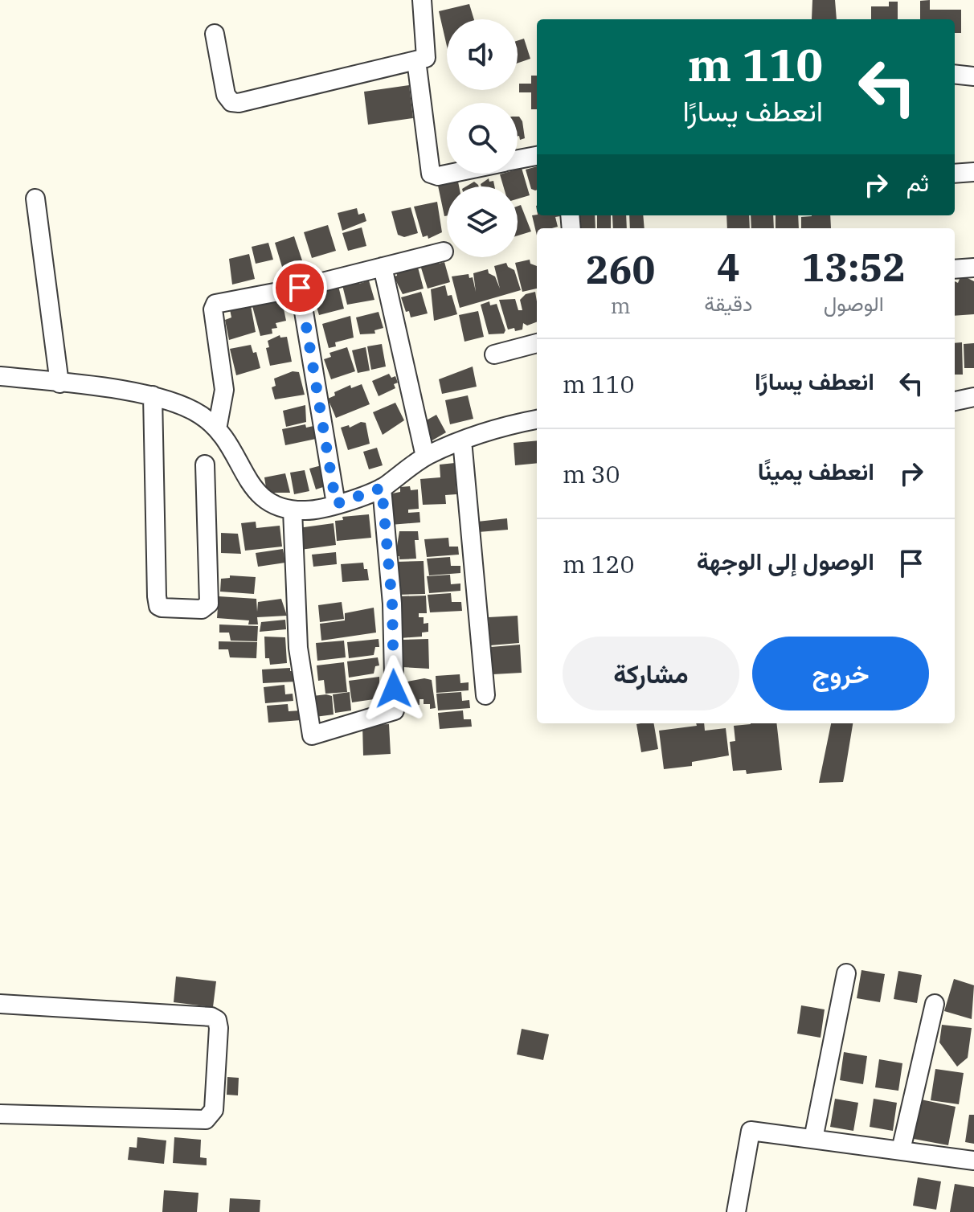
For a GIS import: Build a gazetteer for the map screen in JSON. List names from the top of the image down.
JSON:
{
  "page": {
    "turn": ["110 m", "انعطف يسارًا"],
    "then": "ثم",
    "eta": [
      "13:52",
      "الوصول",
      "4",
      "دقيقة",
      "260",
      "m"
    ],
    "list": [
      {
        "name": "انعطف يسارًا",
        "value": "110 m"
      },
      {
        "name": "انعطف يمينًا",
        "value": "30 m"
      },
      {
        "name": "الوصول إلى الوجهة",
        "value": "120 m"
      }
    ],
    "buttons": ["خروج", "مشاركة"]
  }
}
